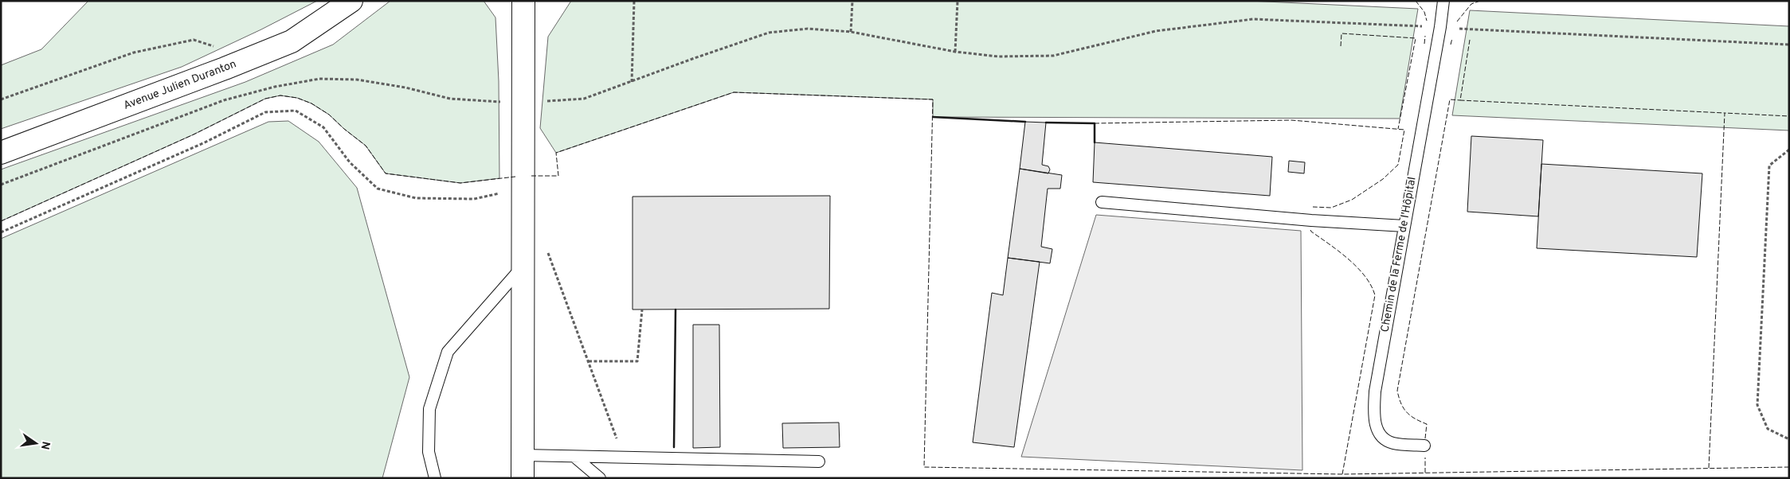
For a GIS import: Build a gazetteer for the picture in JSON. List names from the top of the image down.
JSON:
{
  "streets": {
    "street": ["Avenue Julien Duranton"],
    "lane": ["Chemin de la Ferme de l'Hôpital"]
  },
  "north": "right"
}
